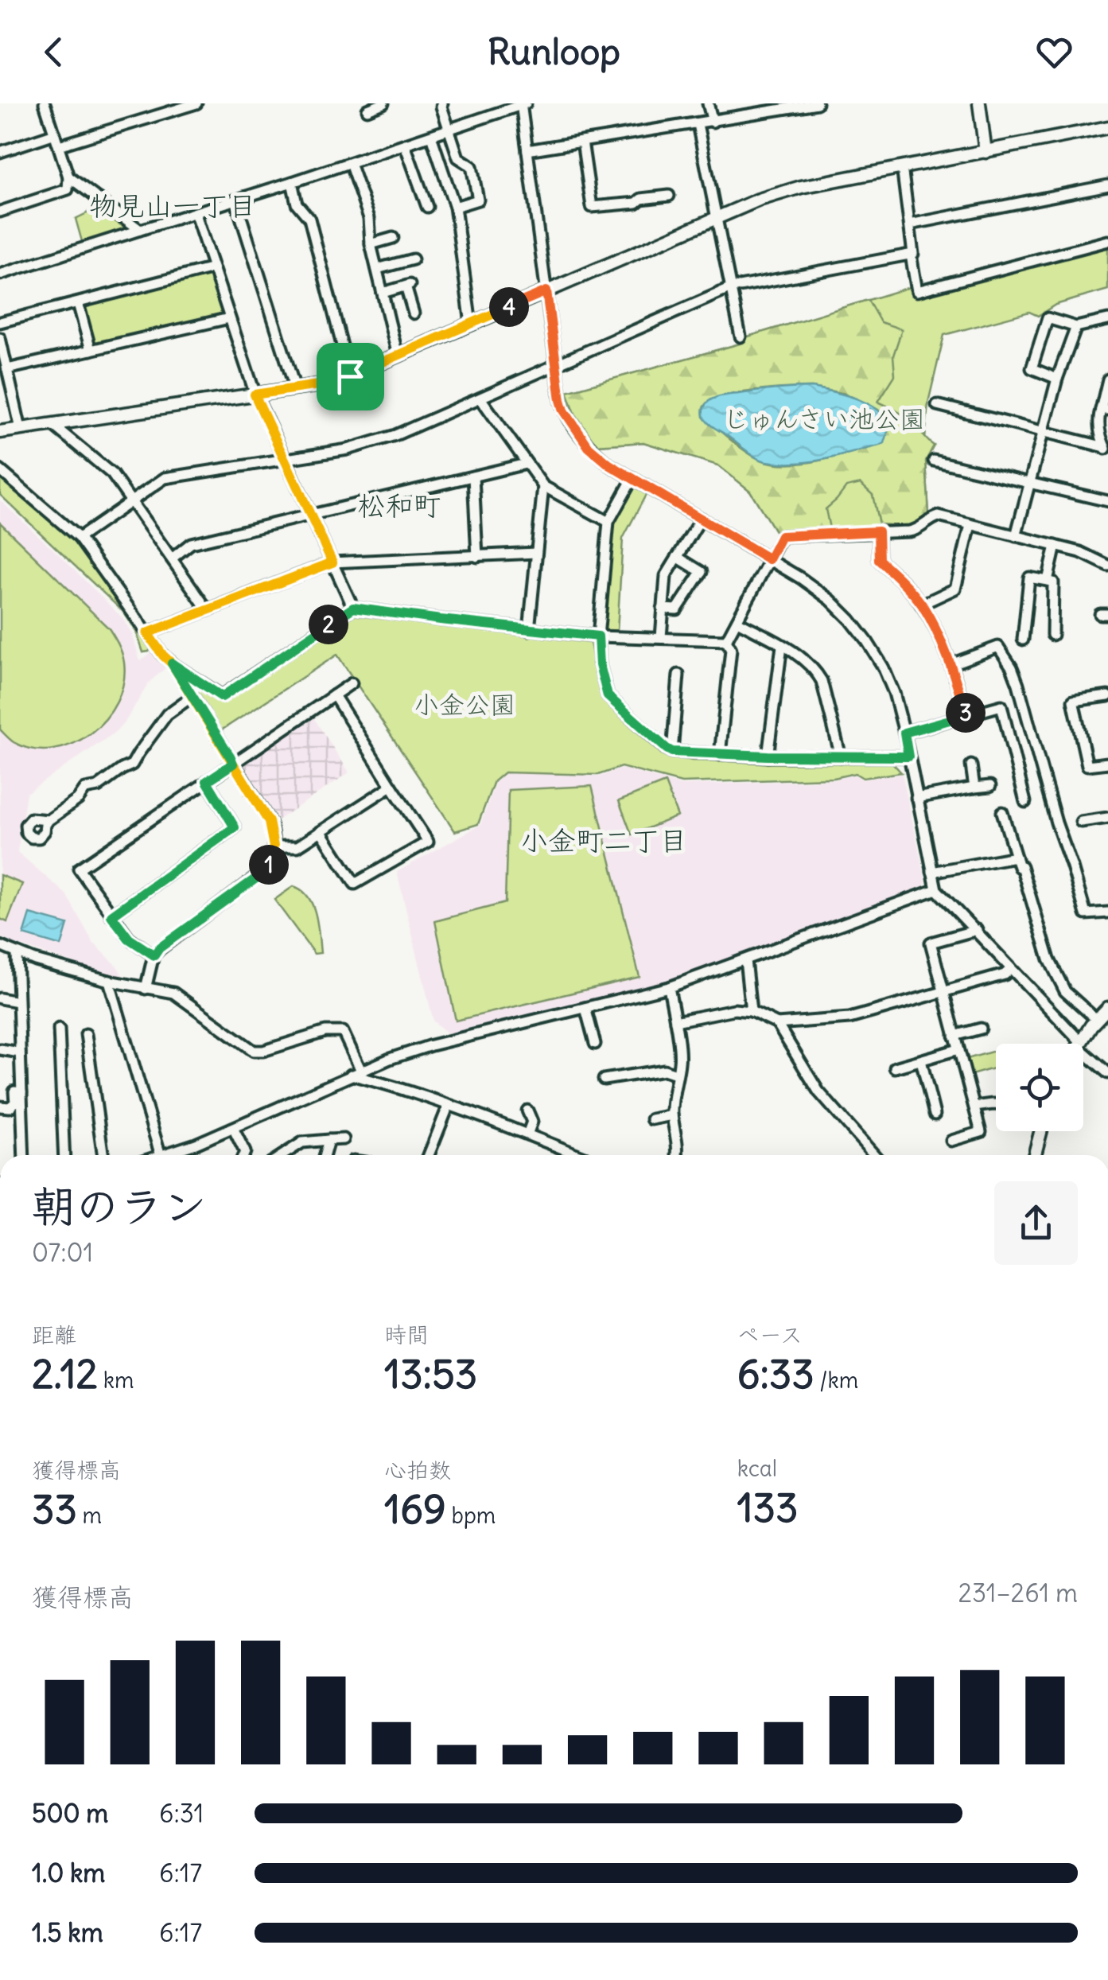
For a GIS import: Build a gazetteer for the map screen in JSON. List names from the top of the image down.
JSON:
{
  "districts": ["物見山一丁目", "松和町", "小金町二丁目"],
  "parks": ["じゅんさい池公園", "小金公園"],
  "page": {
    "header": "Runloop",
    "pins": [
      "4",
      "2",
      "3",
      "1"
    ],
    "heading": ["朝のラン", "07:01"],
    "stats": [
      ["距離", "2.12 km"],
      ["時間", "13:53"],
      ["ペース", "6:33 /km"],
      ["獲得標高", "33 m"],
      ["心拍数", "169 bpm"],
      ["kcal", "133"]
    ],
    "chart": ["獲得標高", "231–261 m"],
    "list": [
      {
        "name": "500 m",
        "note": "6:31"
      },
      {
        "name": "1.0 km",
        "note": "6:17"
      },
      {
        "name": "1.5 km",
        "note": "6:17"
      }
    ]
  }
}
